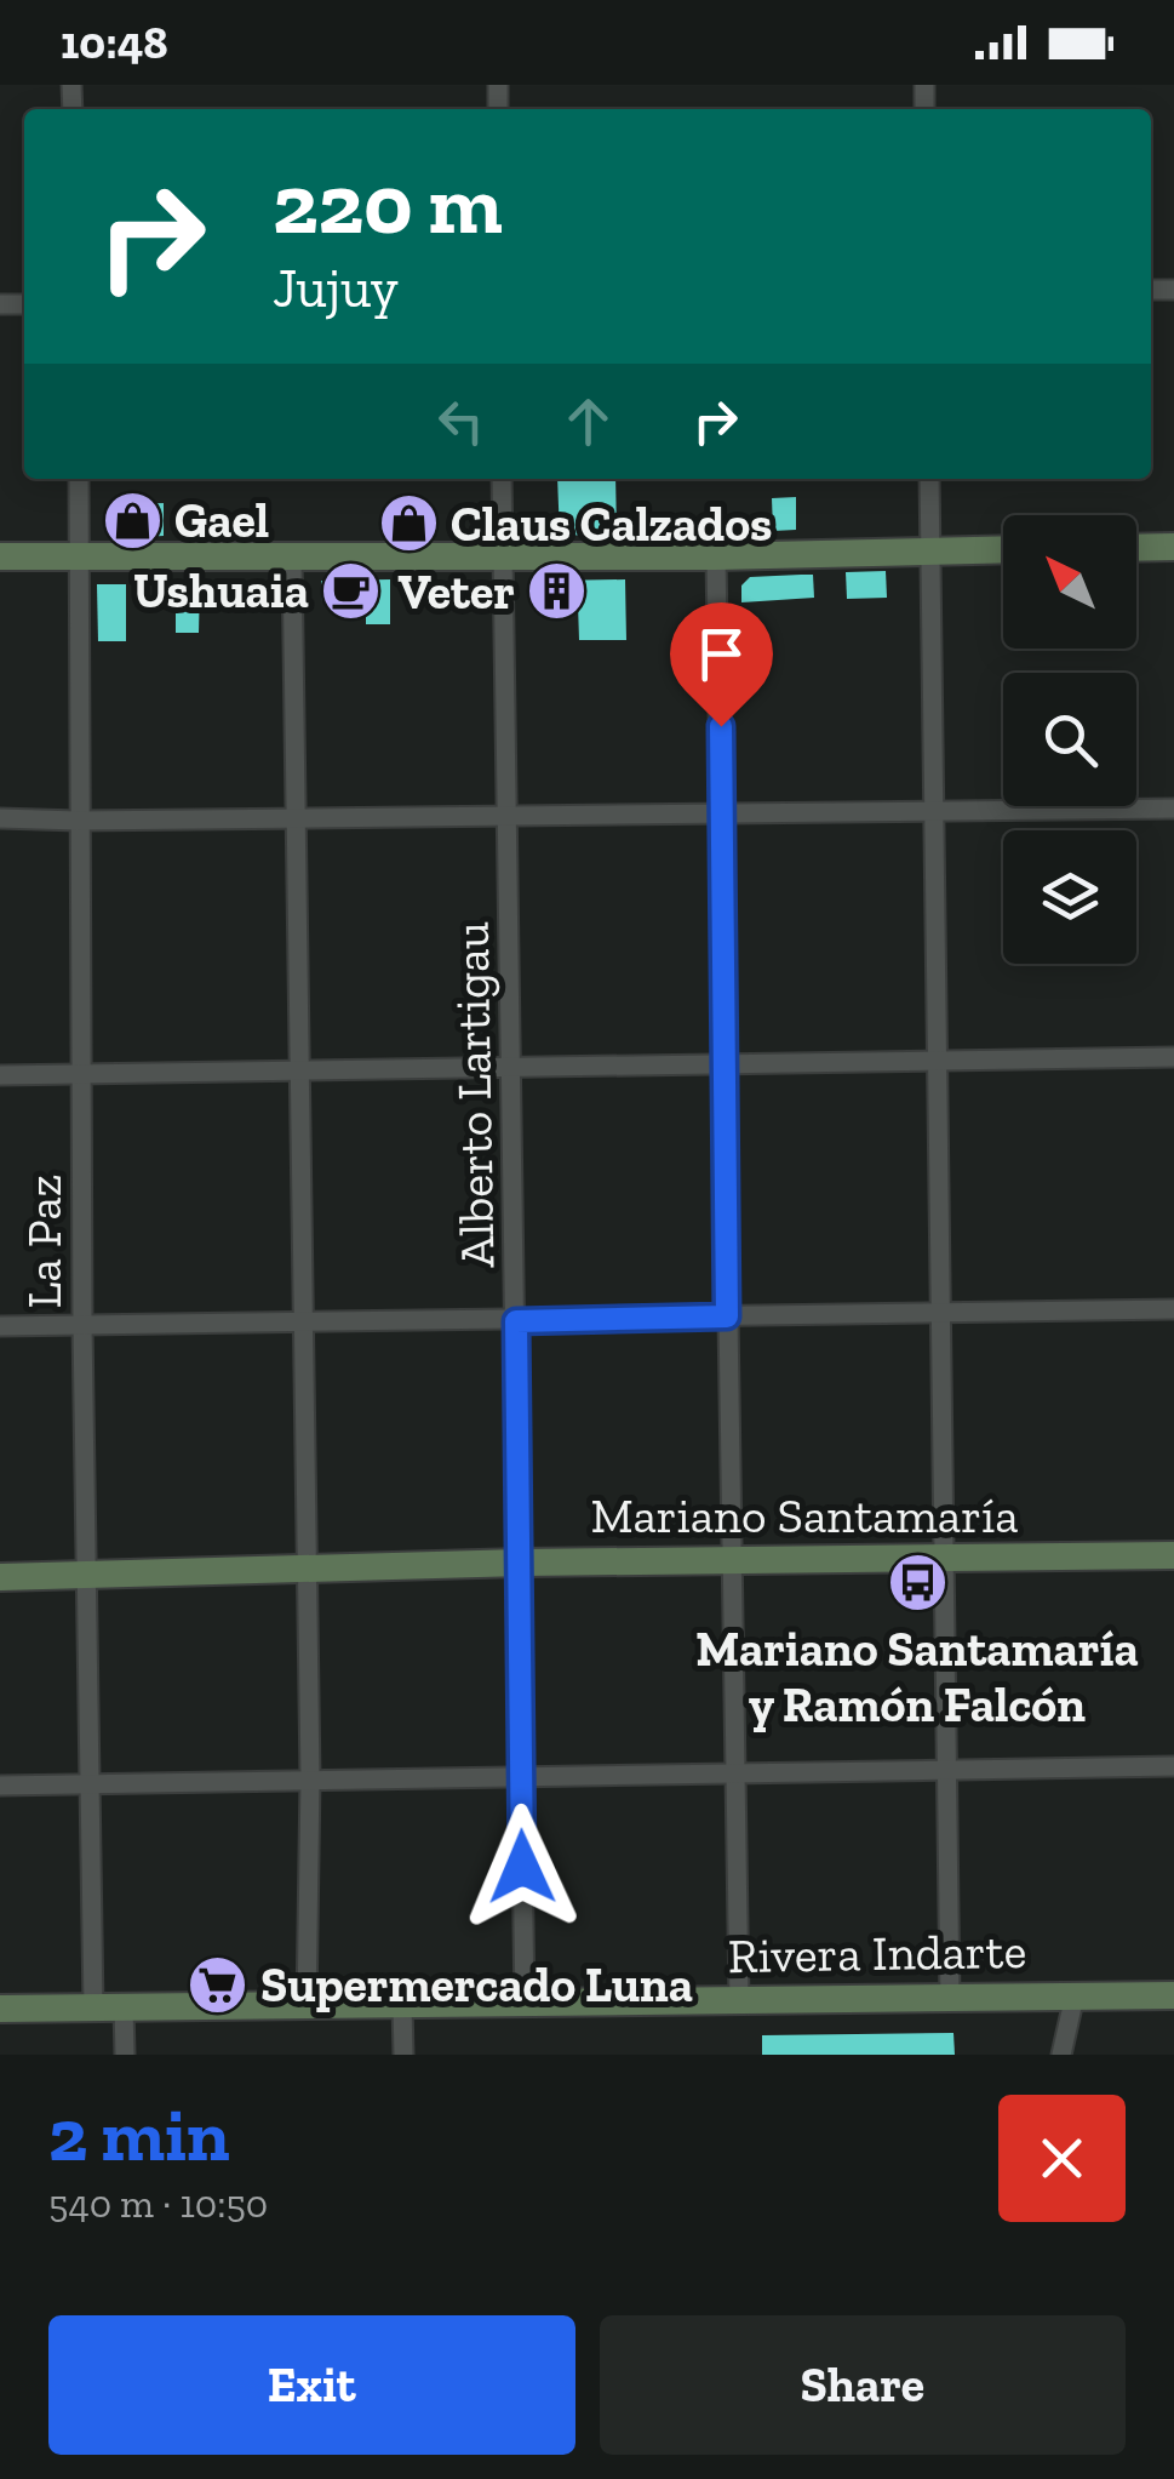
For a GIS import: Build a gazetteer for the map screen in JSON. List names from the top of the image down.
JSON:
{
  "streets": {
    "street": [
      "Alberto Lartigau",
      "La Paz",
      "Mariano Santamaría",
      "Rivera Indarte"
    ]
  },
  "crossings": [
    ["Alberto Lartigau", "Mariano Santamaría"],
    ["Alberto Lartigau", "Rivera Indarte"],
    ["La Paz", "Mariano Santamaría"],
    ["La Paz", "Rivera Indarte"]
  ],
  "places": {
    "shop": ["Gael", "Claus Calzados"],
    "cafe": ["Ushuaia"],
    "building": ["Veter"],
    "bus stop": ["Mariano Santamaría y Ramón Falcón"],
    "supermarket": ["Supermercado Luna"]
  },
  "north": "top left",
  "page": {
    "status": "10:48",
    "turn": ["220 m", "Jujuy"],
    "heading": ["2 min", "540 m · 10:50"],
    "buttons": ["Exit", "Share"]
  }
}
